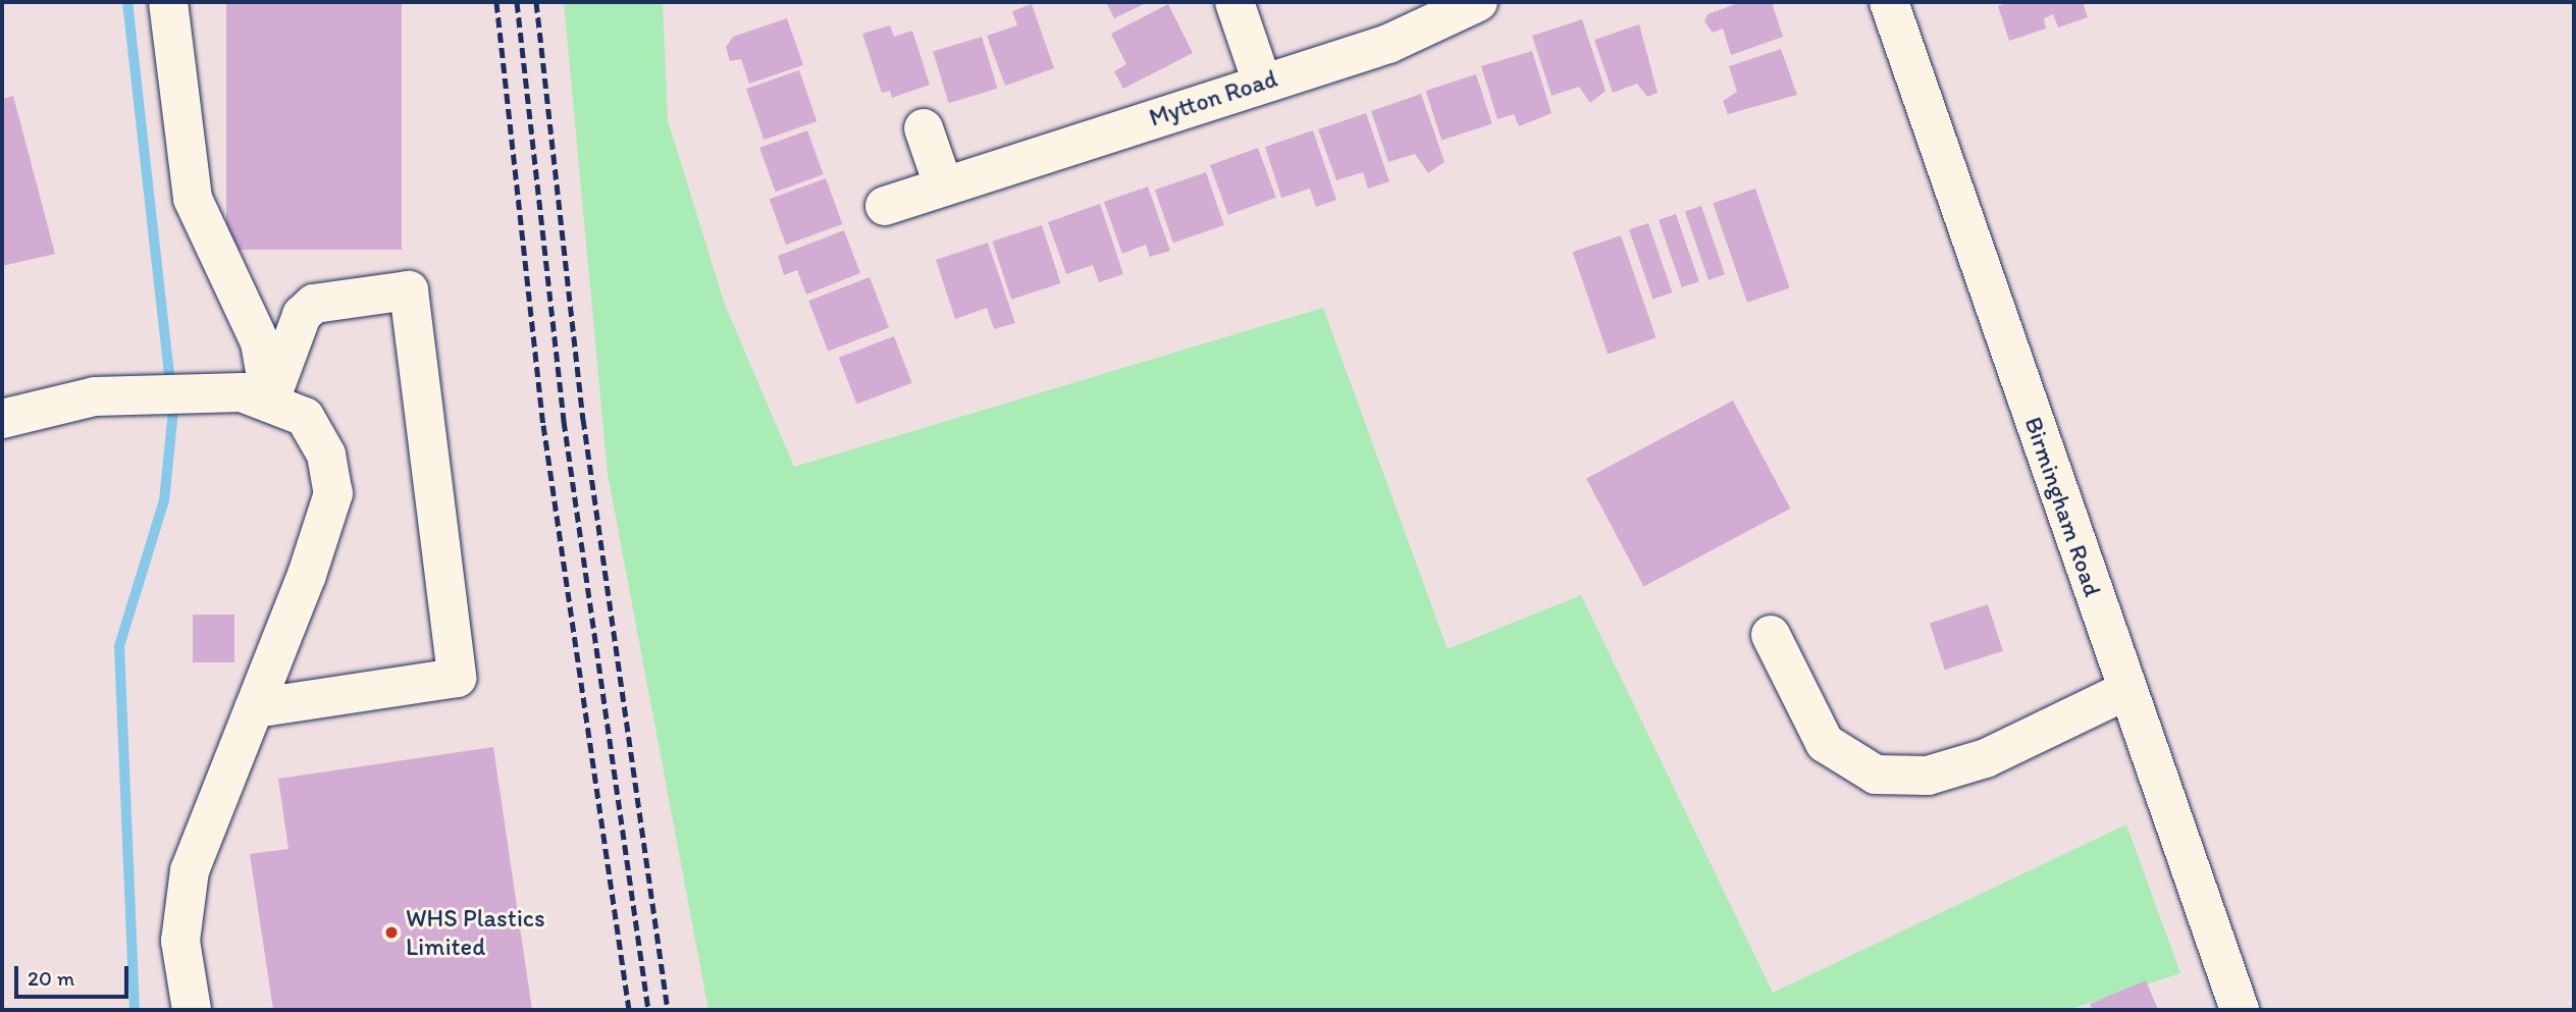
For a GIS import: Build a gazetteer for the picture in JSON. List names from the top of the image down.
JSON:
{
  "streets": {
    "main road": ["Mytton Road", "Birmingham Road"]
  },
  "places": ["WHS Plastics Limited"],
  "scale_bar": "20 m"
}
